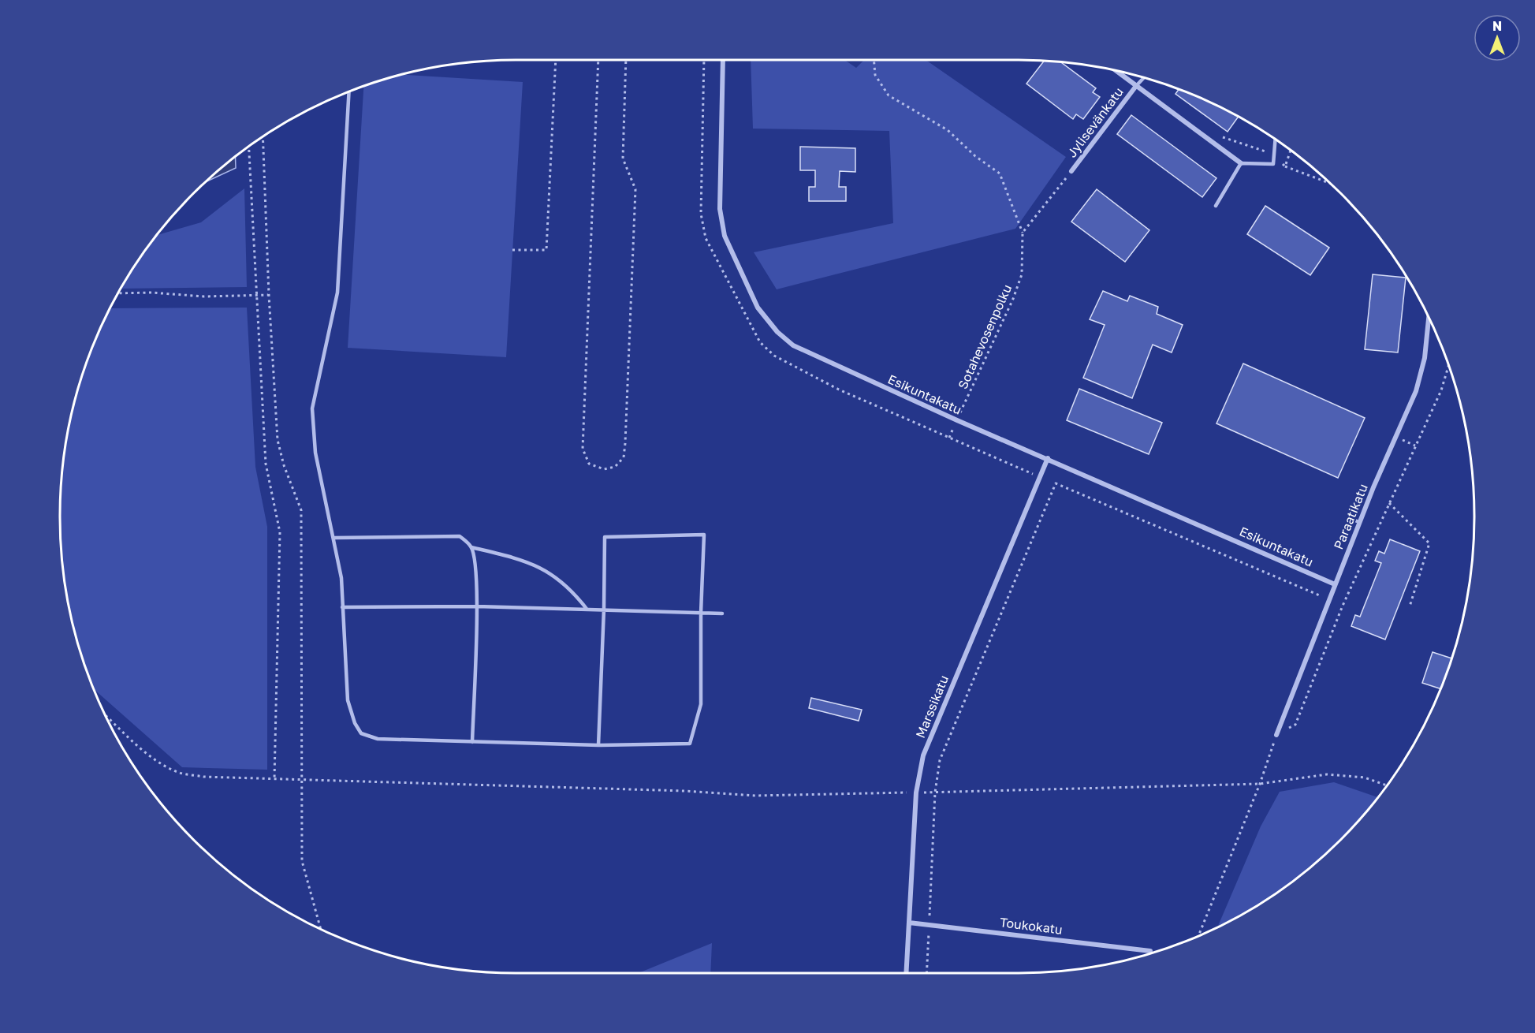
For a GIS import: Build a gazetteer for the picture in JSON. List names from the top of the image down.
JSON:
{
  "streets": {
    "street": [
      "Jylisevänkatu",
      "Esikuntakatu",
      "Paraatikatu",
      "Marssikatu",
      "Toukokatu"
    ],
    "path": ["Sotahevosenpolku"]
  },
  "crossings": [
    ["Sotahevosenpolku", "Esikuntakatu"],
    ["Esikuntakatu", "Paraatikatu"],
    ["Esikuntakatu", "Marssikatu"],
    ["Marssikatu", "Toukokatu"]
  ],
  "north": "top"
}
